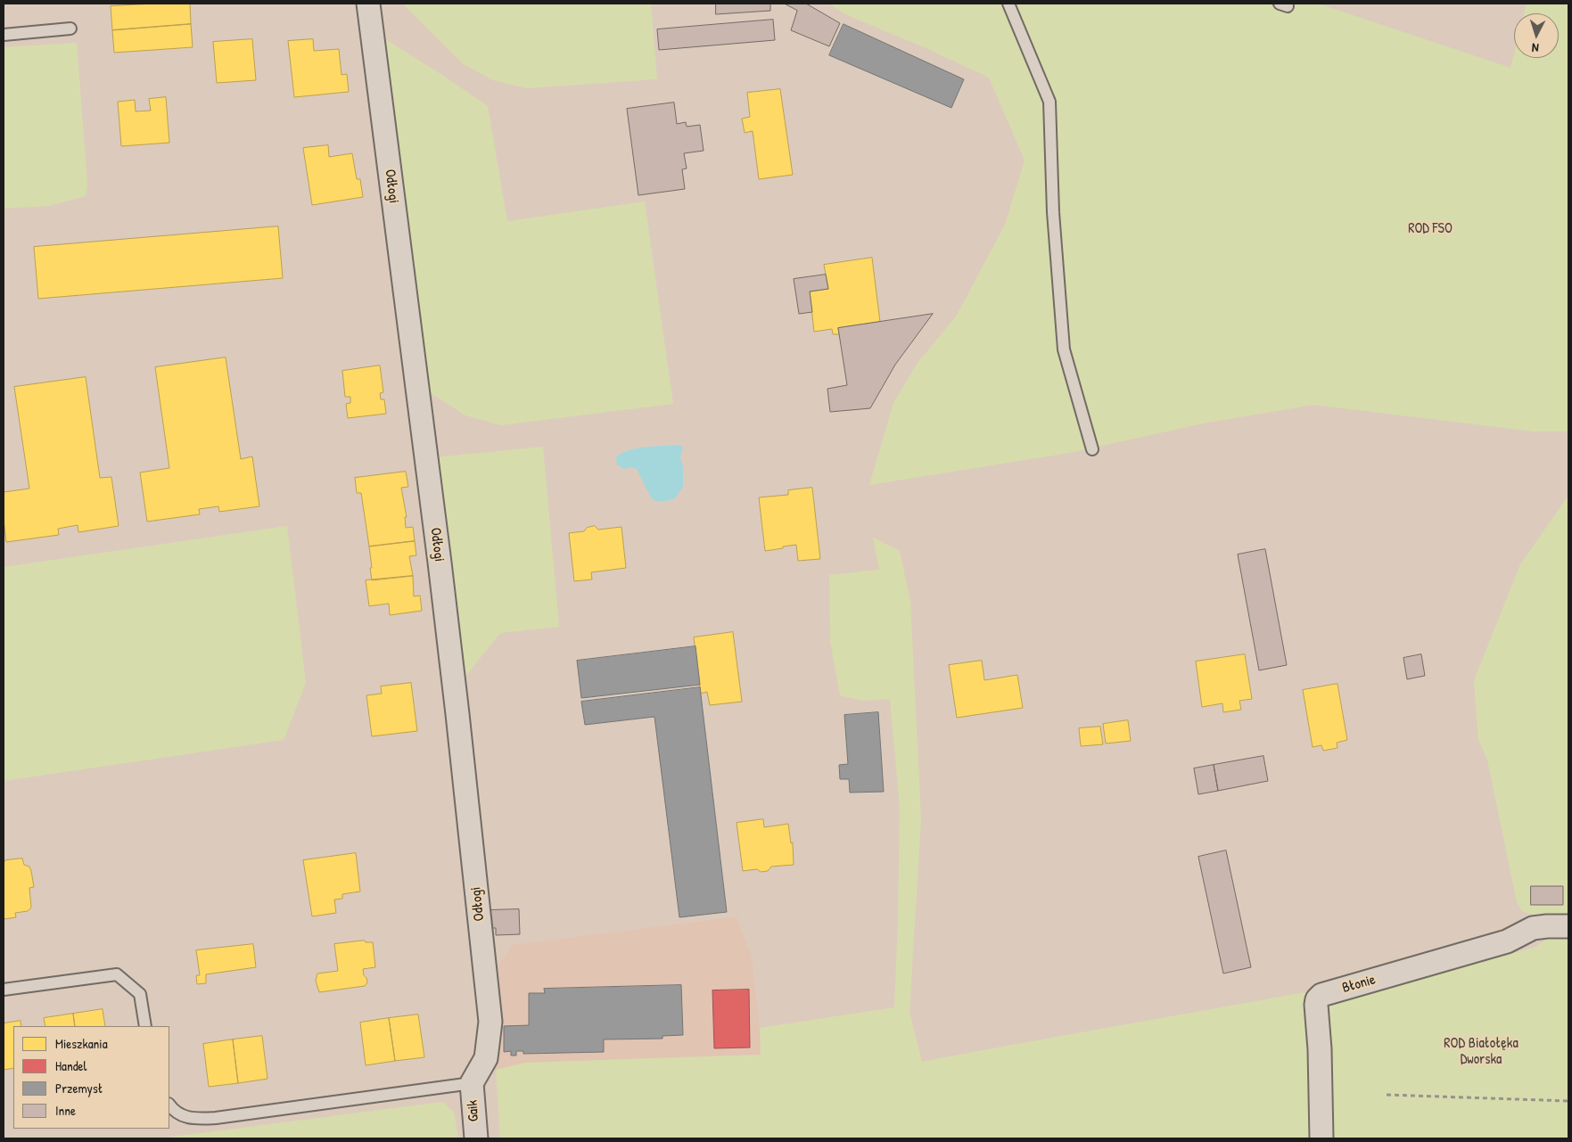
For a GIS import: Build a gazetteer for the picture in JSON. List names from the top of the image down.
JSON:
{
  "streets": {
    "street": ["Odłogi", "Błonie", "Gaik"]
  },
  "crossings": [
    ["Odłogi", "Gaik"]
  ],
  "parks": ["ROD FSO", "ROD Białołęka Dworska"],
  "legend": [
    "Mieszkania",
    "Handel",
    "Przemysł",
    "Inne"
  ],
  "north": "bottom"
}
